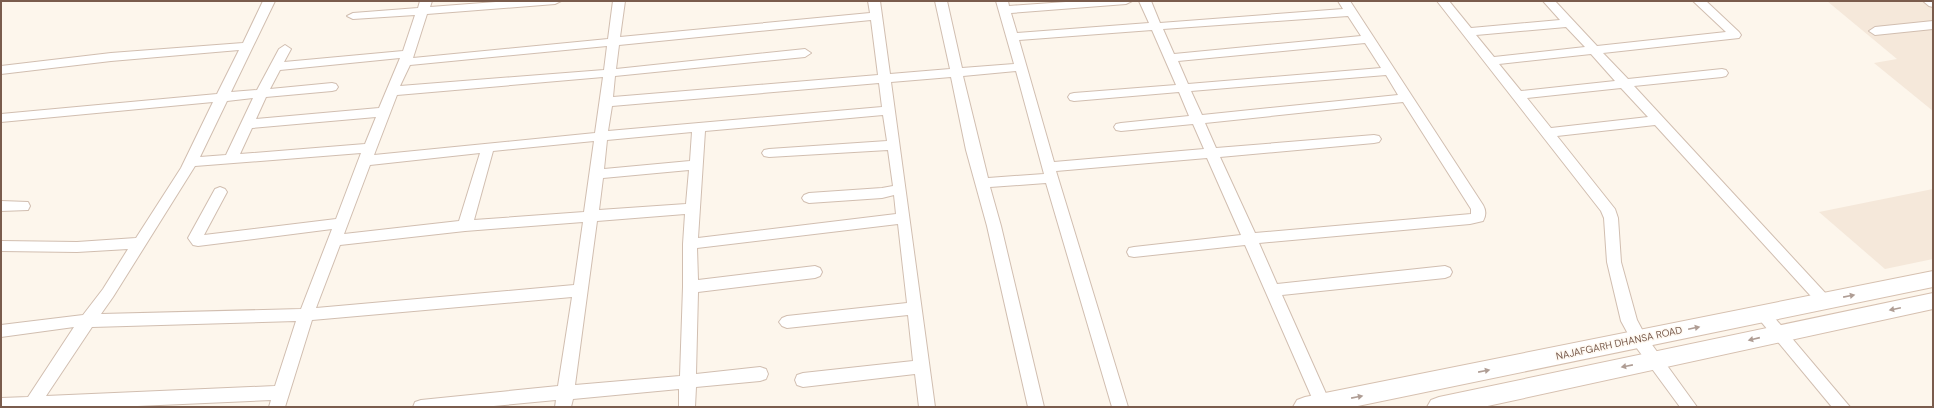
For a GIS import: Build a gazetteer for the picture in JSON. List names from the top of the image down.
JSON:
{
  "streets": {
    "main road": ["NAJAFGARH DHANSA ROAD"]
  }
}
